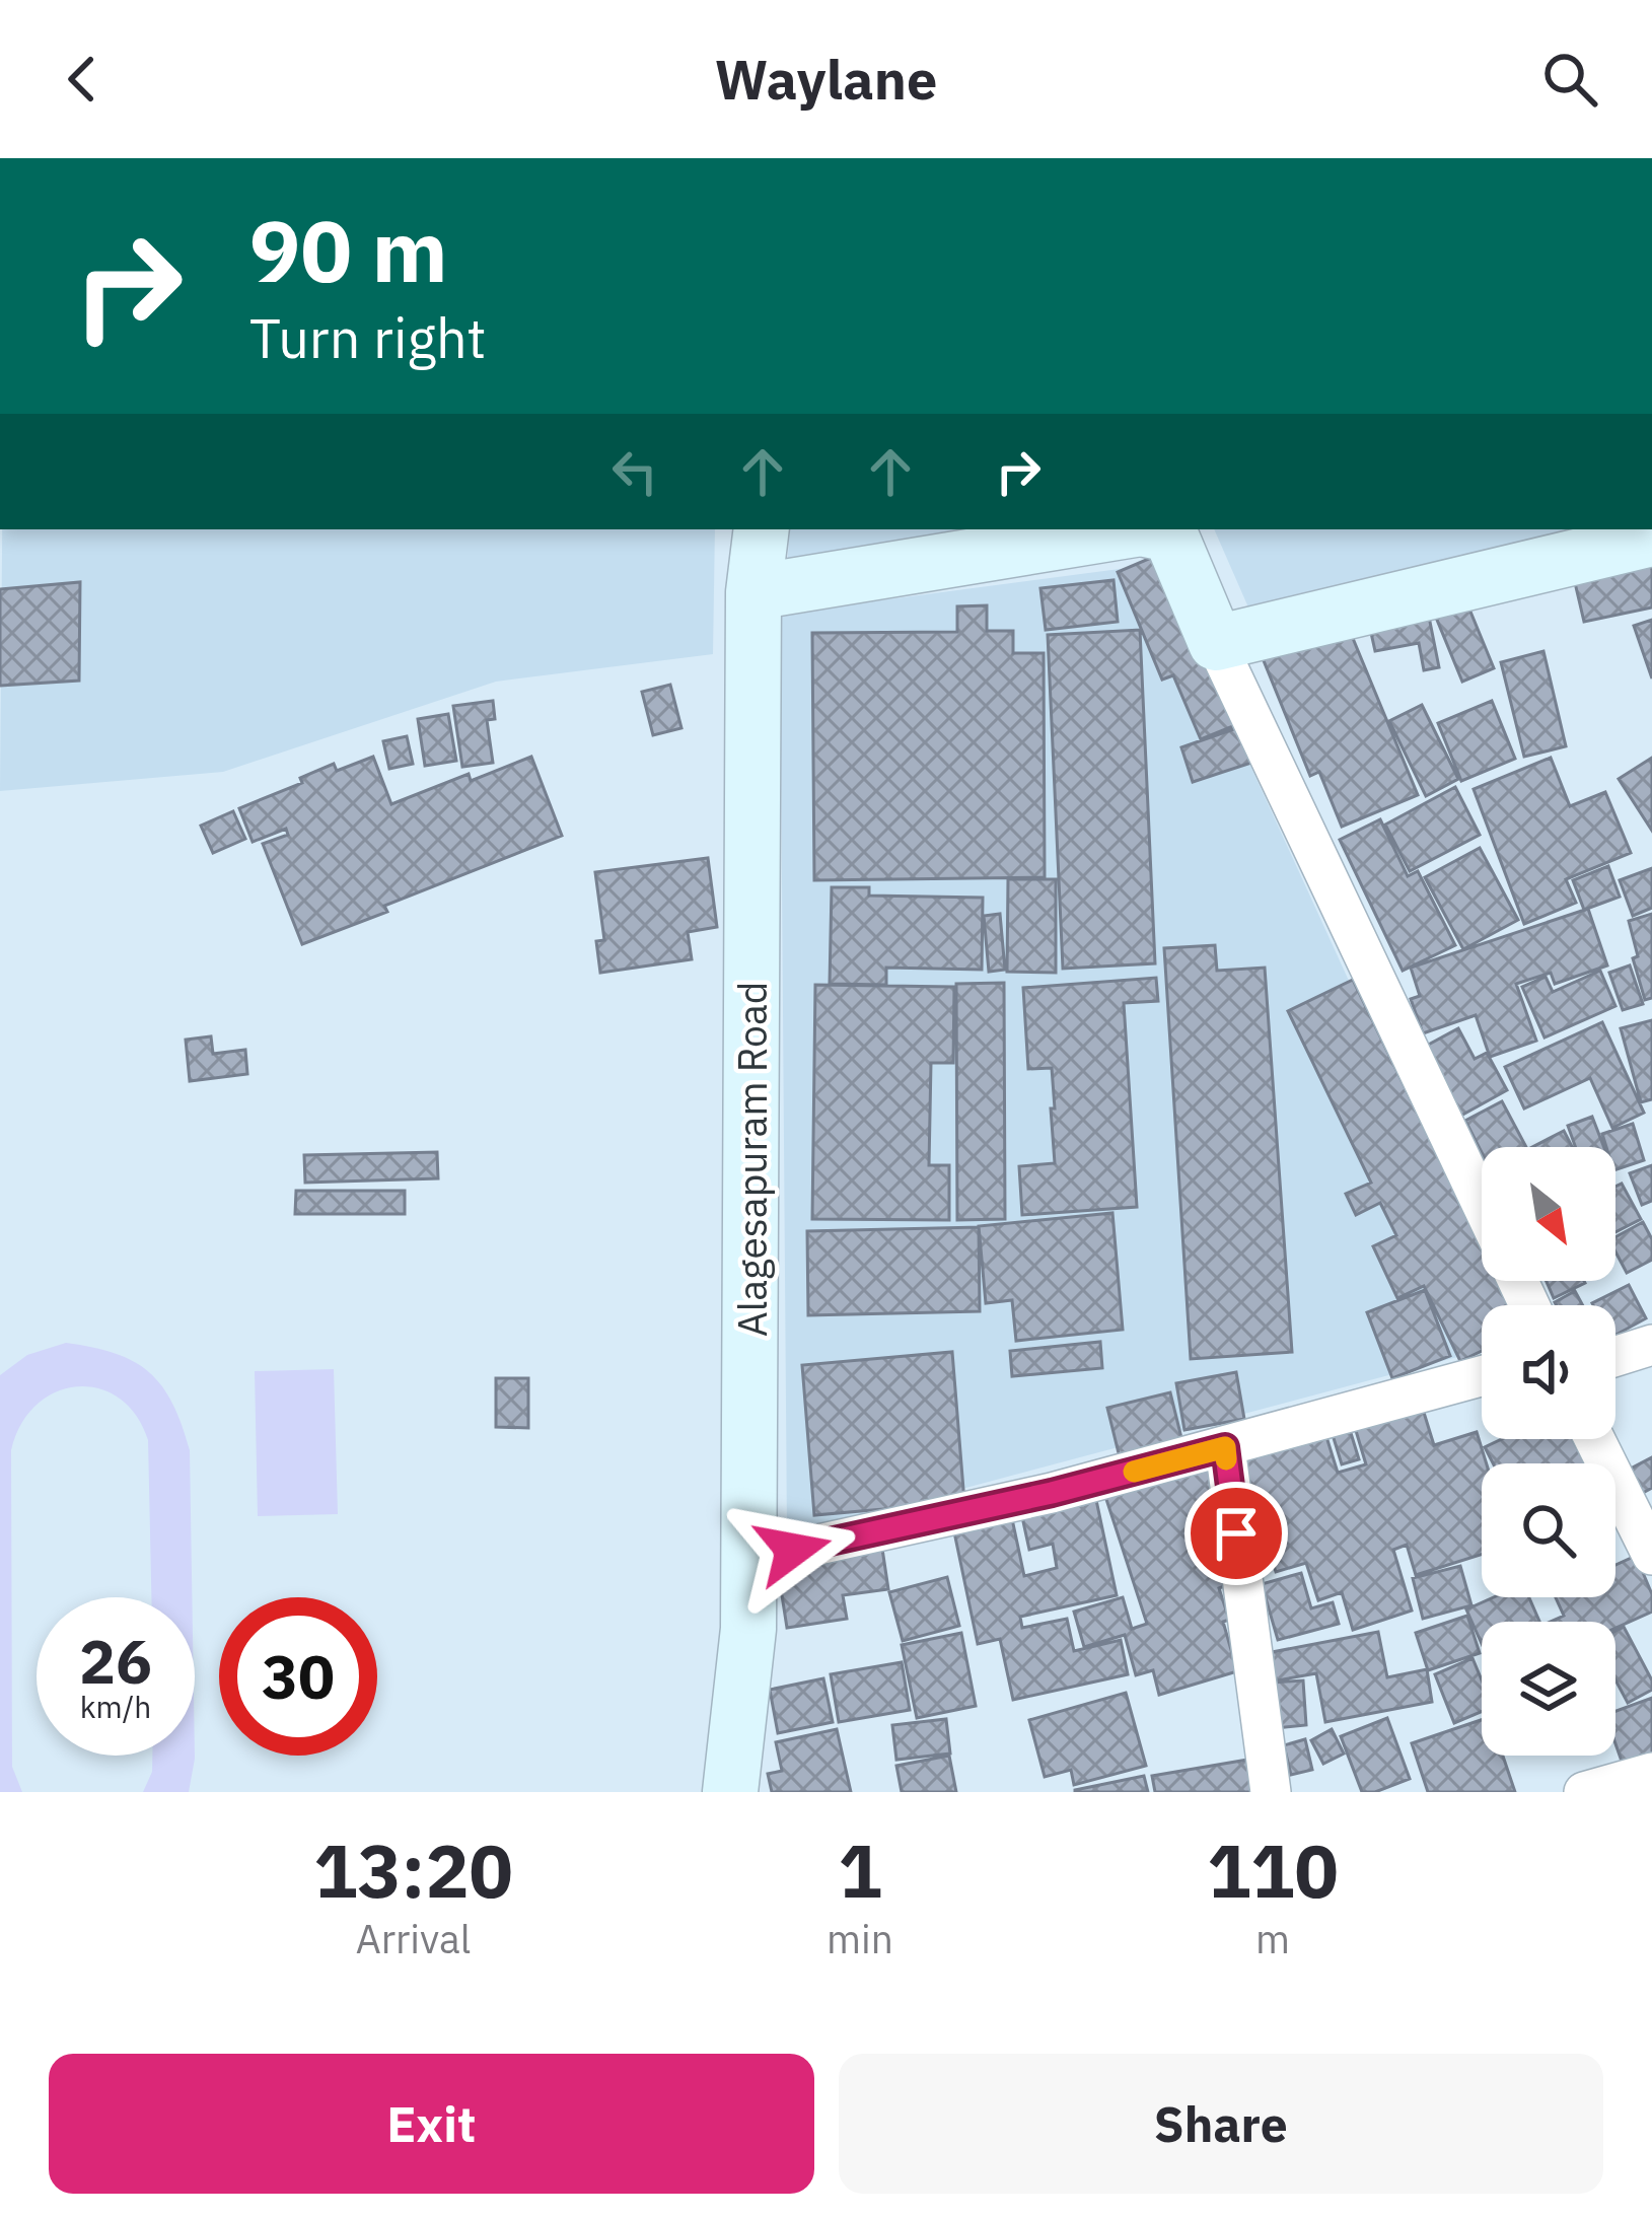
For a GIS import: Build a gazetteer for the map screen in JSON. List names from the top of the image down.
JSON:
{
  "streets": {
    "main road": ["Alagesapuram Road"]
  },
  "north": "bottom right",
  "page": {
    "header": "Waylane",
    "turn": ["90 m", "Turn right"],
    "speed": "26 km/h",
    "limit": "30",
    "eta": [
      "13:20",
      "Arrival",
      "1",
      "min",
      "110",
      "m"
    ],
    "buttons": ["Exit", "Share"]
  }
}
